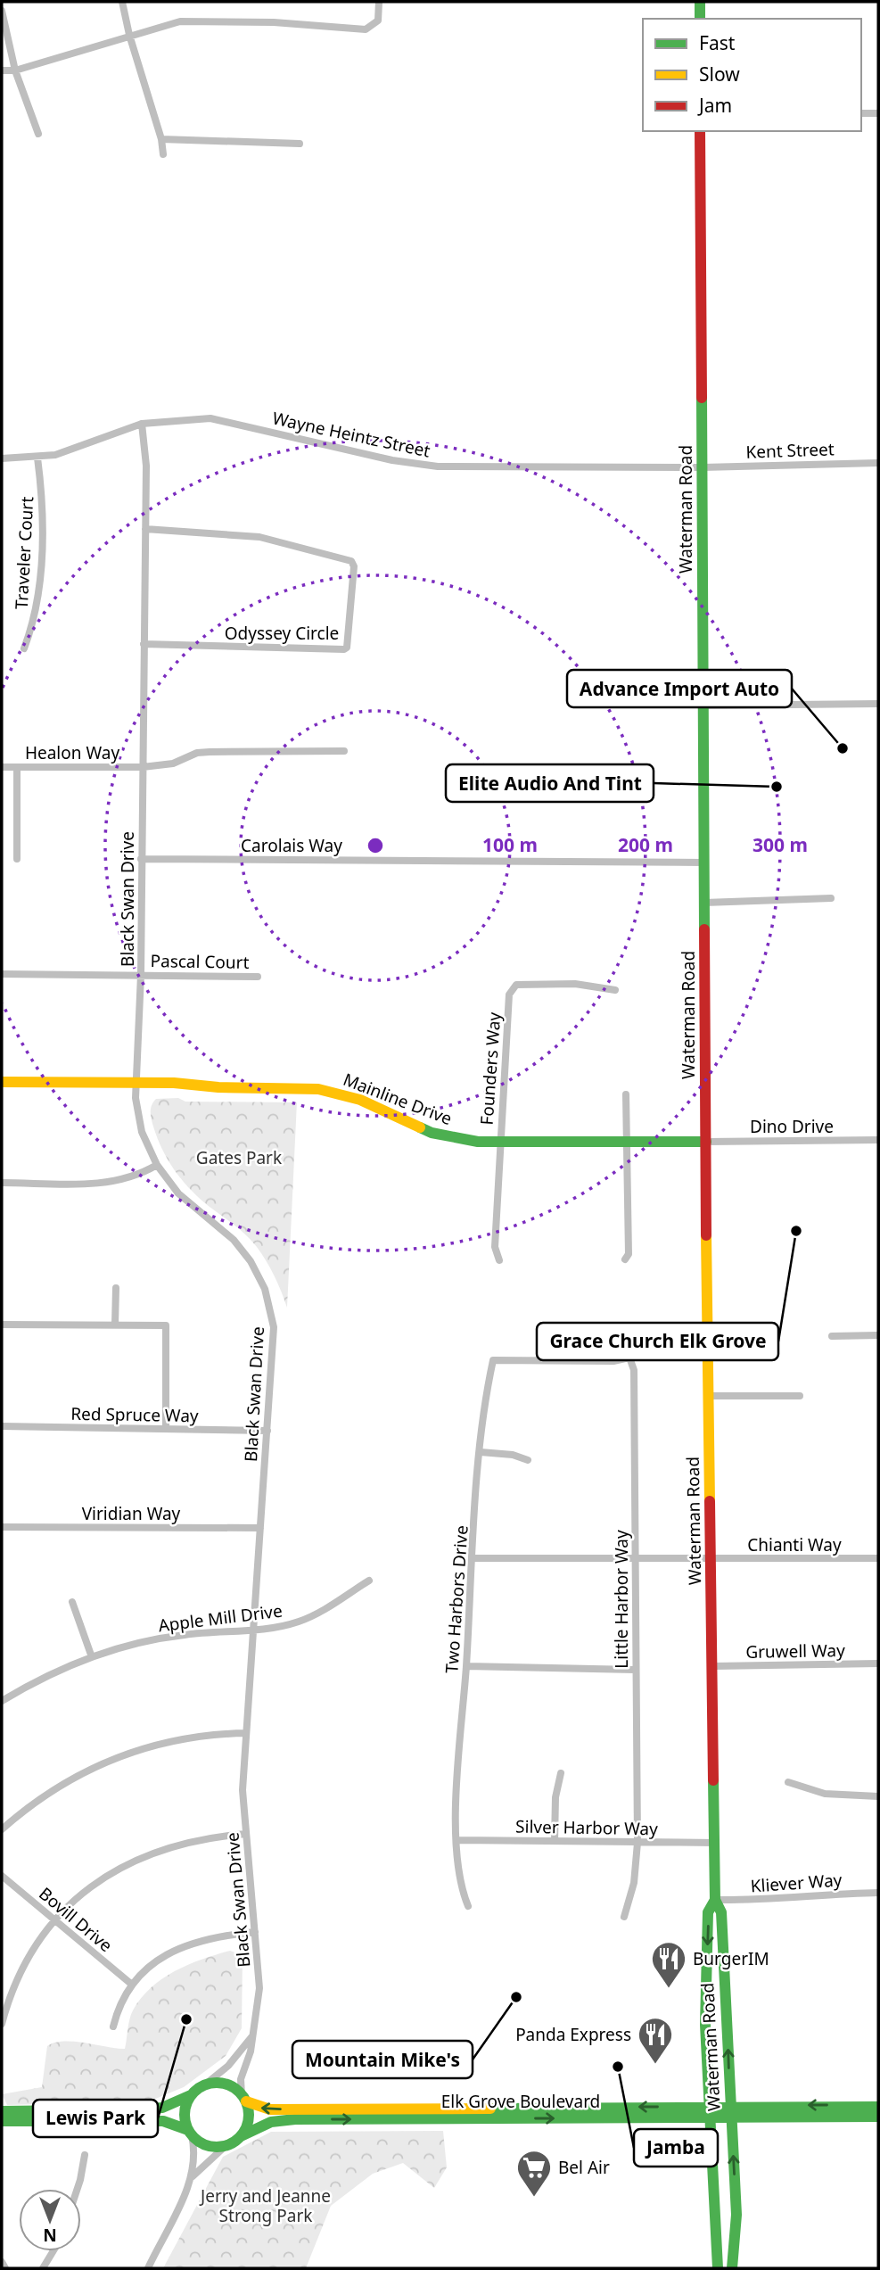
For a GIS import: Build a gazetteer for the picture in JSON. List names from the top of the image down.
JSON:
{
  "streets": {
    "main road": ["Waterman Road", "Mainline Drive", "Elk Grove Boulevard"],
    "street": [
      "Wayne Heintz Street",
      "Kent Street",
      "Traveler Court",
      "Odyssey Circle",
      "Healon Way",
      "Carolais Way",
      "Black Swan Drive",
      "Pascal Court",
      "Founders Way",
      "Dino Drive",
      "Red Spruce Way",
      "Viridian Way",
      "Chianti Way",
      "Two Harbors Drive",
      "Little Harbor Way",
      "Apple Mill Drive",
      "Gruwell Way",
      "Silver Harbor Way",
      "Kliever Way",
      "Bovill Drive"
    ]
  },
  "crossings": [
    ["Wayne Heintz Street", "Kent Street"],
    ["Wayne Heintz Street", "Waterman Road"],
    ["Wayne Heintz Street", "Traveler Court"],
    ["Wayne Heintz Street", "Black Swan Drive"],
    ["Kent Street", "Waterman Road"],
    ["Waterman Road", "Carolais Way"],
    ["Waterman Road", "Mainline Drive"],
    ["Waterman Road", "Dino Drive"],
    ["Waterman Road", "Chianti Way"],
    ["Waterman Road", "Gruwell Way"],
    ["Waterman Road", "Silver Harbor Way"],
    ["Waterman Road", "Kliever Way"],
    ["Waterman Road", "Elk Grove Boulevard"],
    ["Odyssey Circle", "Black Swan Drive"],
    ["Healon Way", "Black Swan Drive"],
    ["Carolais Way", "Black Swan Drive"],
    ["Black Swan Drive", "Pascal Court"],
    ["Black Swan Drive", "Mainline Drive"],
    ["Black Swan Drive", "Red Spruce Way"],
    ["Black Swan Drive", "Viridian Way"],
    ["Black Swan Drive", "Apple Mill Drive"],
    ["Black Swan Drive", "Elk Grove Boulevard"],
    ["Founders Way", "Mainline Drive"],
    ["Mainline Drive", "Dino Drive"],
    ["Chianti Way", "Two Harbors Drive"],
    ["Chianti Way", "Little Harbor Way"],
    ["Two Harbors Drive", "Little Harbor Way"],
    ["Two Harbors Drive", "Silver Harbor Way"],
    ["Little Harbor Way", "Silver Harbor Way"]
  ],
  "parks": ["Gates Park", "Jerry and Jeanne Strong Park"],
  "places": {
    "other": [
      "Advance Import Auto",
      "Elite Audio And Tint",
      "Grace Church Elk Grove",
      "Mountain Mike's",
      "Lewis Park",
      "Jamba"
    ],
    "restaurant": ["BurgerIM", "Panda Express"],
    "supermarket": ["Bel Air"]
  },
  "legend": ["Fast", "Slow", "Jam"],
  "north": "bottom",
  "rings": ["100 m", "200 m", "300 m"]
}
